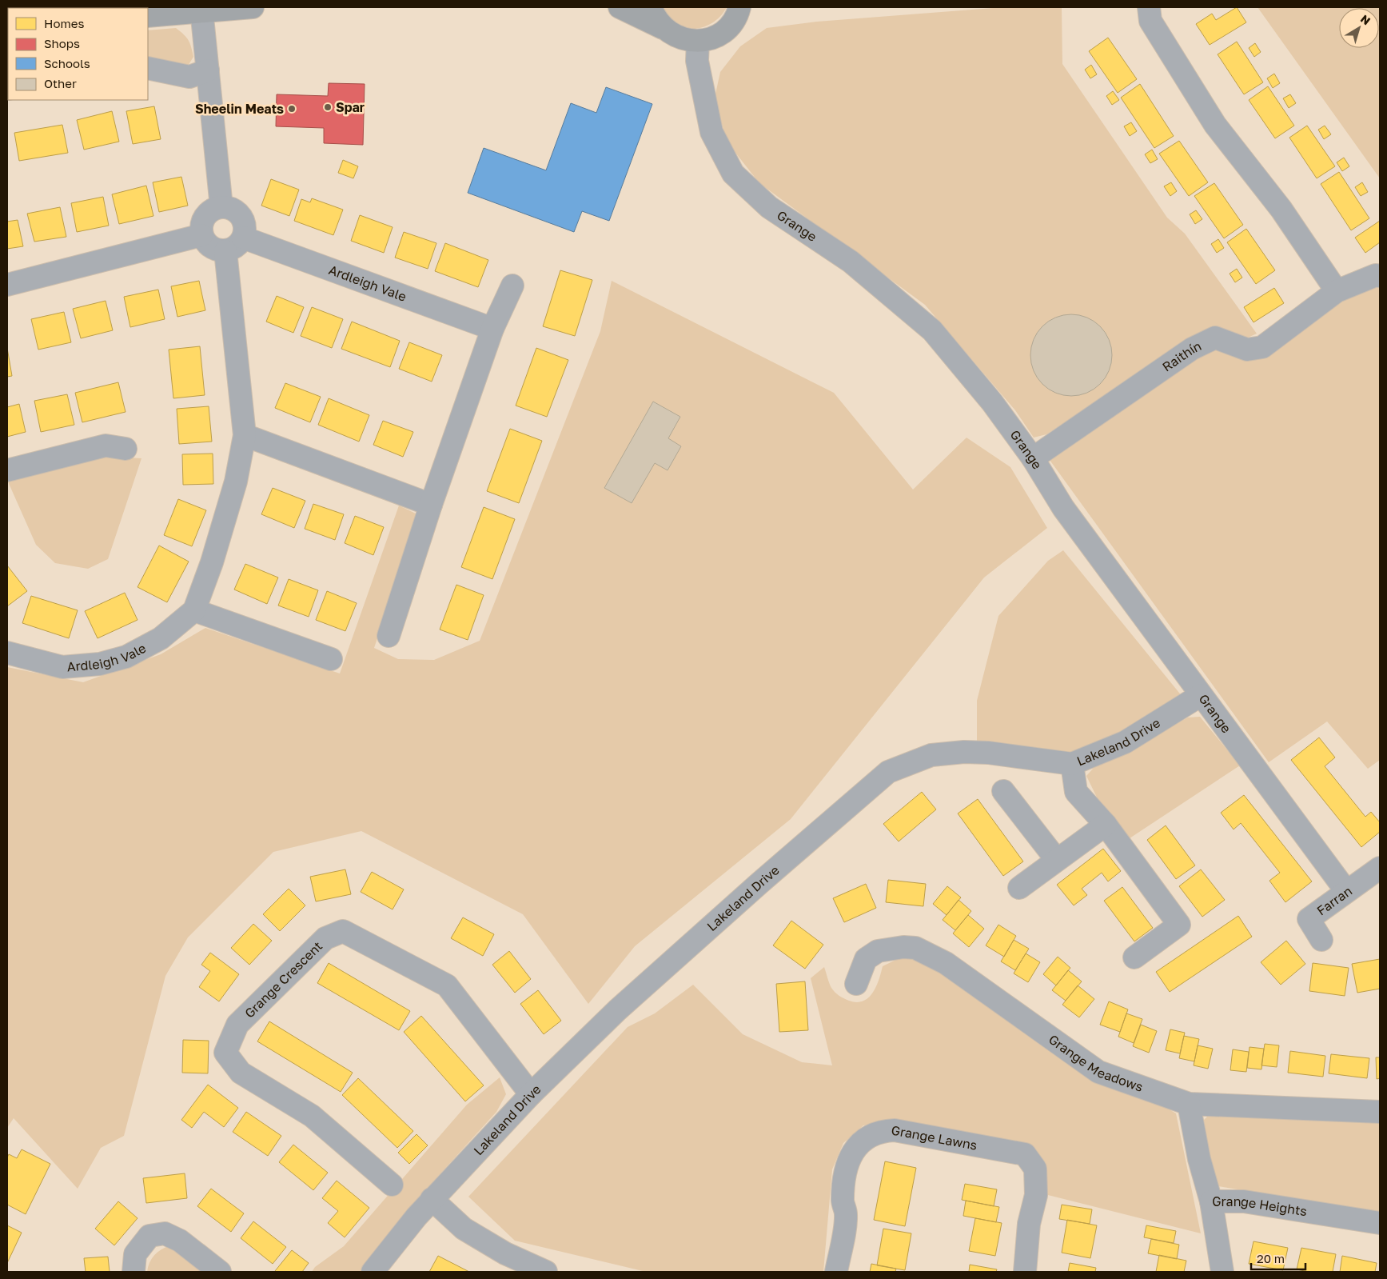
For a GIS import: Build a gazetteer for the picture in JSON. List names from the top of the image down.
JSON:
{
  "streets": {
    "street": [
      "Grange",
      "Ardleigh Vale",
      "Raithín",
      "Lakeland Drive",
      "Farran",
      "Grange Crescent",
      "Grange Meadows",
      "Grange Lawns",
      "Grange Heights"
    ]
  },
  "crossings": [
    ["Grange", "Raithín"],
    ["Grange", "Lakeland Drive"],
    ["Grange", "Farran"],
    ["Lakeland Drive", "Grange Crescent"]
  ],
  "places": ["Spar", "Sheelin Meats"],
  "legend": [
    "Homes",
    "Shops",
    "Schools",
    "Other"
  ],
  "scale_bar": "20 m",
  "north": "top right"
}
